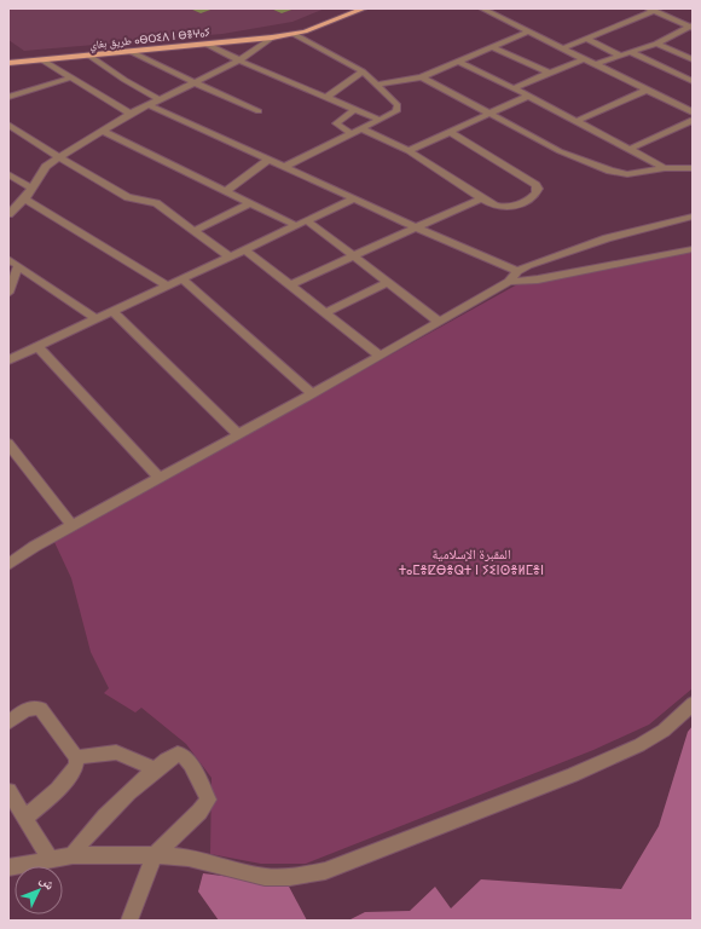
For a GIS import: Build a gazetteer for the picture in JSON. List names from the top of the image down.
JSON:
{
  "streets": {
    "main road": ["طريق بغاي ⴰⴱⵔⵉⴷ ⵏ ⴱⴻⵖⴰⵢ"]
  },
  "parks": ["المقبرة الإسلامية ⵜⴰⵎⴻⵇⴱⴻⵕⵜ ⵏ ⵢⵉⵏⵙⴻⵍⵎⴻⵏ"],
  "north": "top right"
}
